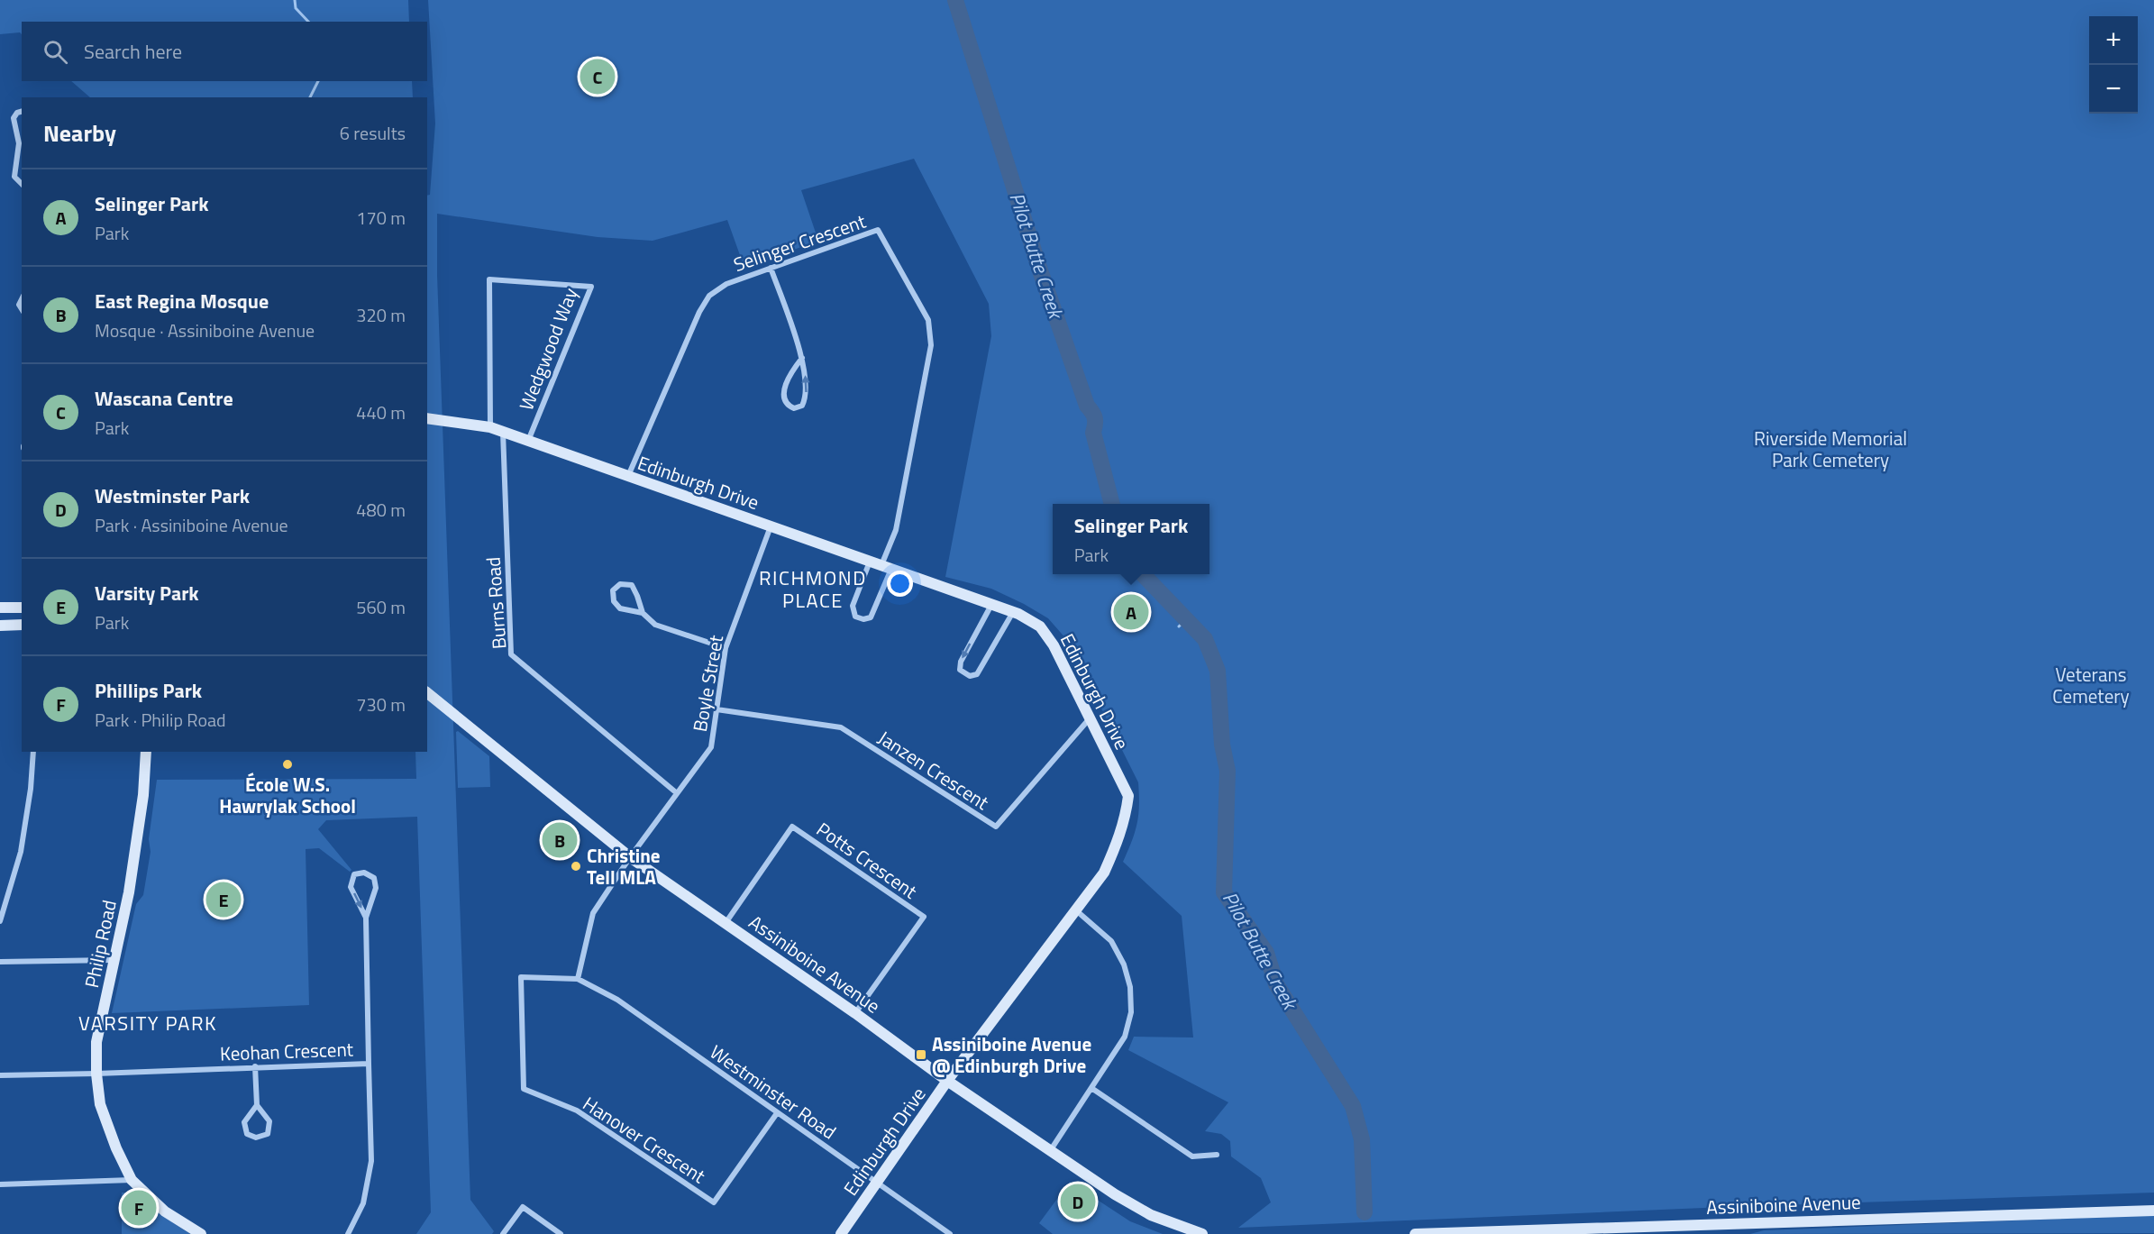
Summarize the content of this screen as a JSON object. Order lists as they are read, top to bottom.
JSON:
{
  "streets": {
    "street": [
      "Selinger Crescent",
      "Wedgwood Way",
      "Edinburgh Drive",
      "Burns Road",
      "Boyle Street",
      "Janzen Crescent",
      "Potts Crescent",
      "Philip Road",
      "Assiniboine Avenue",
      "Keohan Crescent",
      "Westminster Road",
      "Hanover Crescent"
    ]
  },
  "crossings": [
    ["Selinger Crescent", "Edinburgh Drive"],
    ["Wedgwood Way", "Edinburgh Drive"],
    ["Edinburgh Drive", "Burns Road"],
    ["Edinburgh Drive", "Boyle Street"],
    ["Edinburgh Drive", "Janzen Crescent"],
    ["Edinburgh Drive", "Assiniboine Avenue"],
    ["Edinburgh Drive", "Westminster Road"],
    ["Burns Road", "Boyle Street"],
    ["Boyle Street", "Janzen Crescent"],
    ["Boyle Street", "Assiniboine Avenue"],
    ["Boyle Street", "Westminster Road"],
    ["Boyle Street", "Hanover Crescent"],
    ["Potts Crescent", "Assiniboine Avenue"],
    ["Philip Road", "Keohan Crescent"],
    ["Westminster Road", "Hanover Crescent"]
  ],
  "districts": ["RICHMOND PLACE", "VARSITY PARK"],
  "water": ["Pilot Butte Creek"],
  "parks": ["Riverside Memorial Park Cemetery", "Veterans Cemetery"],
  "places": {
    "other": ["École W.S. Hawrylak School", "Christine Tell MLA"],
    "transit": ["Assiniboine Avenue @ Edinburgh Drive"]
  },
  "page": {
    "map_buttons": ["+", "−"],
    "search": "Search here",
    "pins": [
      "C",
      "A",
      "B",
      "E",
      "D",
      "F"
    ],
    "heading": ["Nearby", "6 results"],
    "list": [
      {
        "mark": "A",
        "name": "Selinger Park",
        "note": "Park",
        "value": "170 m"
      },
      {
        "mark": "B",
        "name": "East Regina Mosque",
        "note": "Mosque · Assiniboine Avenue",
        "value": "320 m"
      },
      {
        "mark": "C",
        "name": "Wascana Centre",
        "note": "Park",
        "value": "440 m"
      },
      {
        "mark": "D",
        "name": "Westminster Park",
        "note": "Park · Assiniboine Avenue",
        "value": "480 m"
      },
      {
        "mark": "E",
        "name": "Varsity Park",
        "note": "Park",
        "value": "560 m"
      },
      {
        "mark": "F",
        "name": "Phillips Park",
        "note": "Park · Philip Road",
        "value": "730 m"
      }
    ],
    "popup": ["Selinger Park", "Park"]
  }
}
